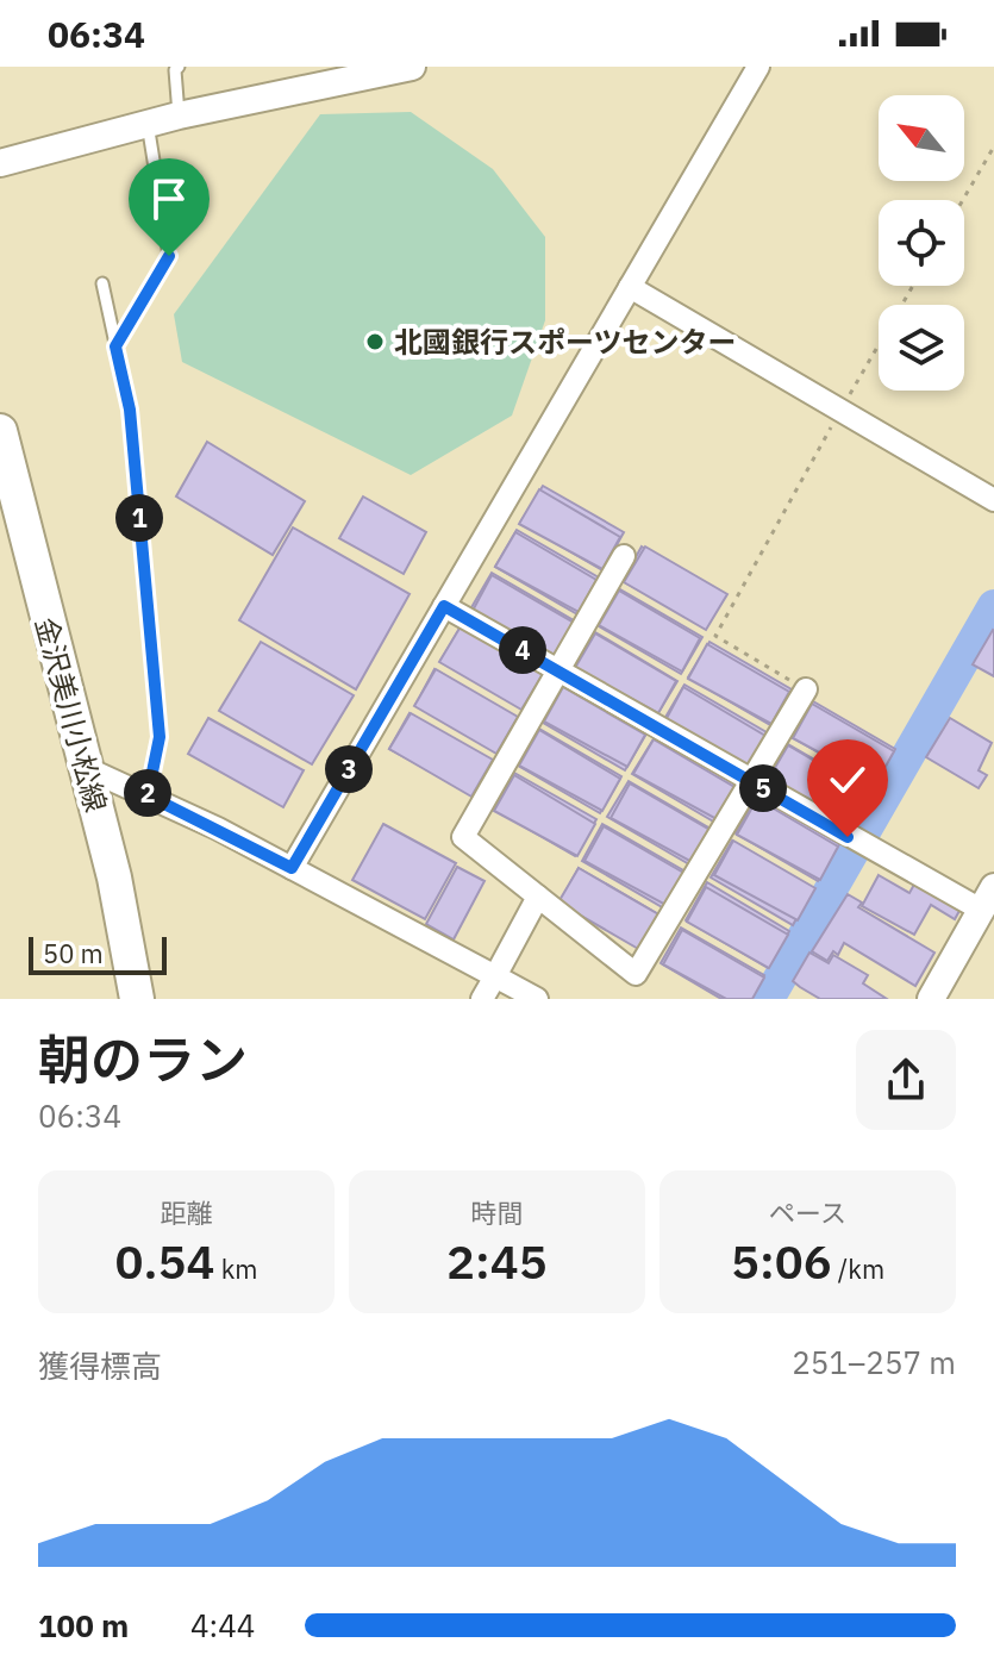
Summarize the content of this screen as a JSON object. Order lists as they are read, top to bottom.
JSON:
{
  "streets": {
    "main road": ["金沢美川小松線"]
  },
  "places": ["北國銀行スポーツセンター"],
  "scale_bar": "50 m",
  "north": "top left",
  "page": {
    "status": "06:34",
    "pins": [
      "1",
      "4",
      "3",
      "5",
      "2"
    ],
    "scale": "50 m",
    "heading": ["朝のラン", "06:34"],
    "stats": [
      ["距離", "0.54 km"],
      ["時間", "2:45"],
      ["ペース", "5:06 /km"]
    ],
    "chart": ["獲得標高", "251–257 m"],
    "list": [
      {
        "name": "100 m",
        "note": "4:44"
      }
    ]
  }
}
